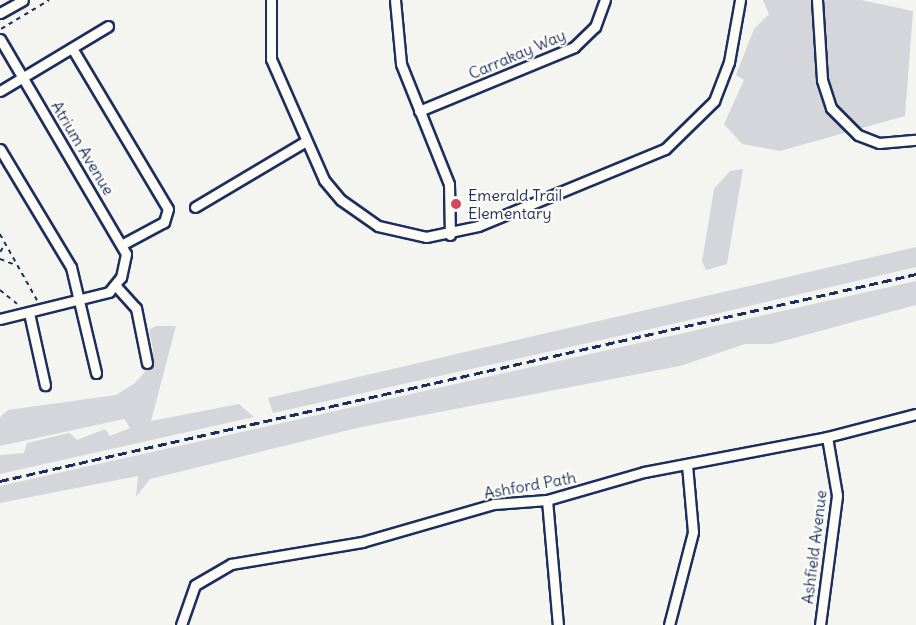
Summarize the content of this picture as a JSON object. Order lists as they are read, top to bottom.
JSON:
{
  "streets": {
    "street": [
      "Carrakay Way",
      "Atrium Avenue",
      "Ashford Path",
      "Ashfield Avenue"
    ]
  },
  "crossings": [
    ["Ashford Path", "Ashfield Avenue"]
  ],
  "places": ["Emerald Trail Elementary"]
}
